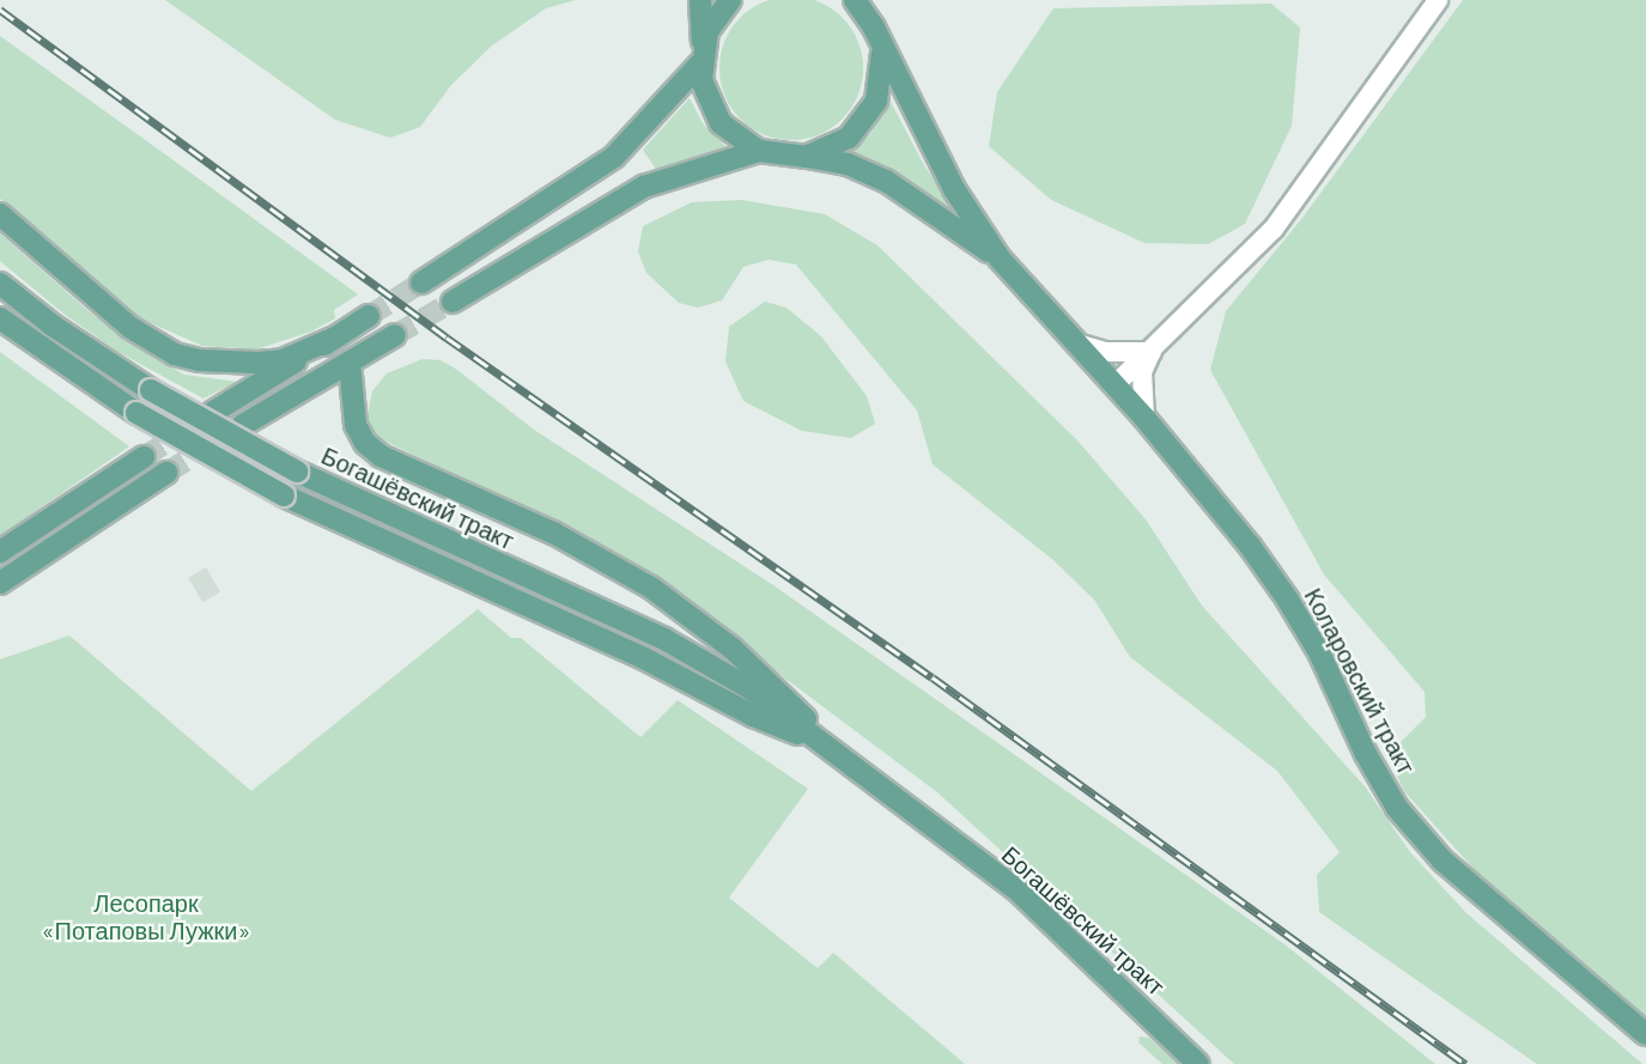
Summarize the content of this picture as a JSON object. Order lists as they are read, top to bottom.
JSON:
{
  "streets": {
    "main road": ["Богашёвский тракт", "Коларовский тракт"]
  },
  "parks": ["Лесопарк «Потаповы Лужки»"]
}
